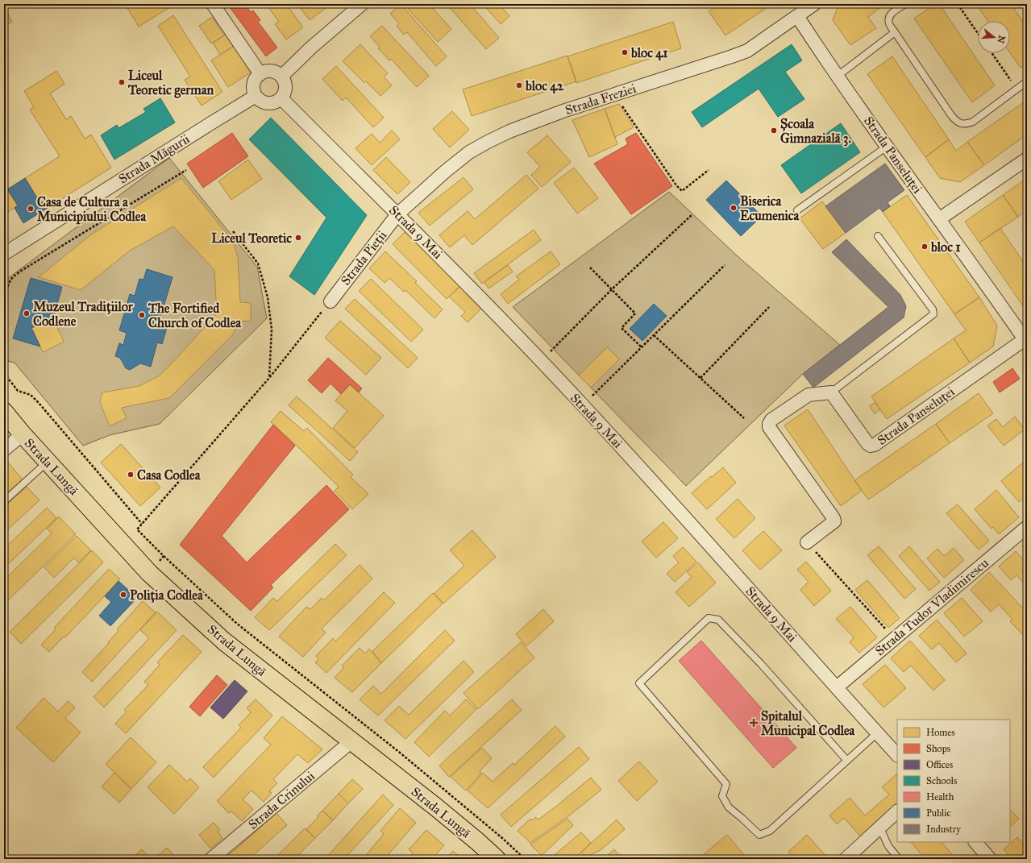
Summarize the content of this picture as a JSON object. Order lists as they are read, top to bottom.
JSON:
{
  "streets": {
    "highway": ["Strada Lungă"],
    "street": [
      "Strada Freziei",
      "Strada Panseluței",
      "Strada Măgurii",
      "Strada 9 Mai",
      "Strada Pieții",
      "Strada Tudor Vladimirescu",
      "Strada Crinului"
    ]
  },
  "crossings": [
    ["Strada Freziei", "Strada Panseluței"],
    ["Strada Freziei", "Strada 9 Mai"],
    ["Strada Freziei", "Strada Pieții"],
    ["Strada Măgurii", "Strada 9 Mai"],
    ["Strada 9 Mai", "Strada Pieții"],
    ["Strada 9 Mai", "Strada Tudor Vladimirescu"],
    ["Strada Lungă", "Strada Crinului"]
  ],
  "places": {
    "other": [
      "bloc 41",
      "Liceul Teoretic german",
      "bloc 42",
      "Școala Gimnazială 3.",
      "Biserica Ecumenica",
      "Casa de Cultura a Municipiului Codlea",
      "Liceul Teoretic",
      "bloc 1",
      "Muzeul Tradițiilor Codlene",
      "The Fortified Church of Codlea",
      "Casa Codlea",
      "Poliția Codlea"
    ],
    "health": ["Spitalul Municipal Codlea"]
  },
  "legend": [
    "Homes",
    "Shops",
    "Offices",
    "Schools",
    "Health",
    "Public",
    "Industry"
  ],
  "north": "right"
}
